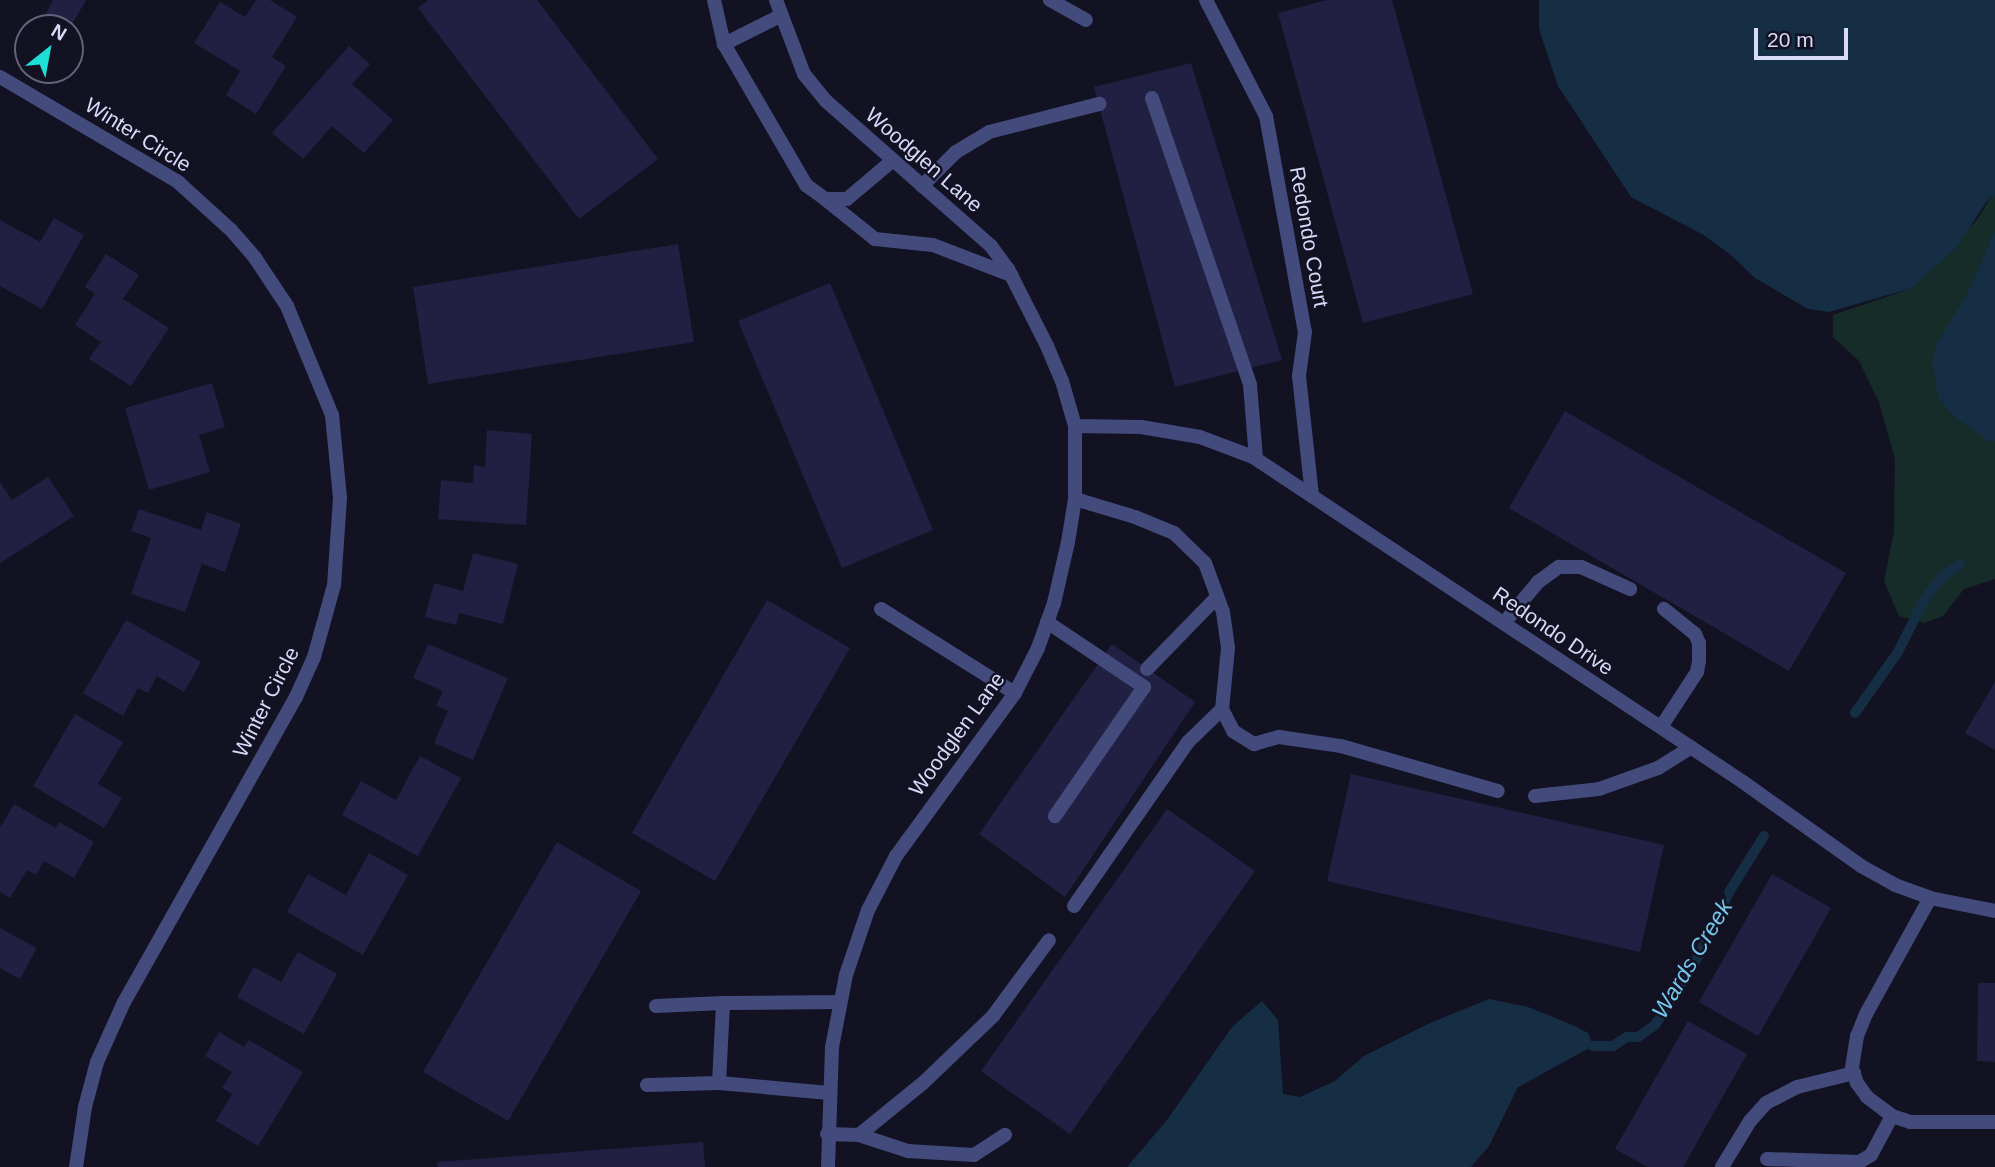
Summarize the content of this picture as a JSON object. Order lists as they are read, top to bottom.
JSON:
{
  "streets": {
    "street": [
      "Winter Circle",
      "Woodglen Lane",
      "Redondo Court",
      "Redondo Drive"
    ]
  },
  "crossings": [
    ["Woodglen Lane", "Redondo Drive"],
    ["Redondo Court", "Redondo Drive"]
  ],
  "water": ["Wards Creek"],
  "scale_bar": "20 m",
  "north": "top right"
}
